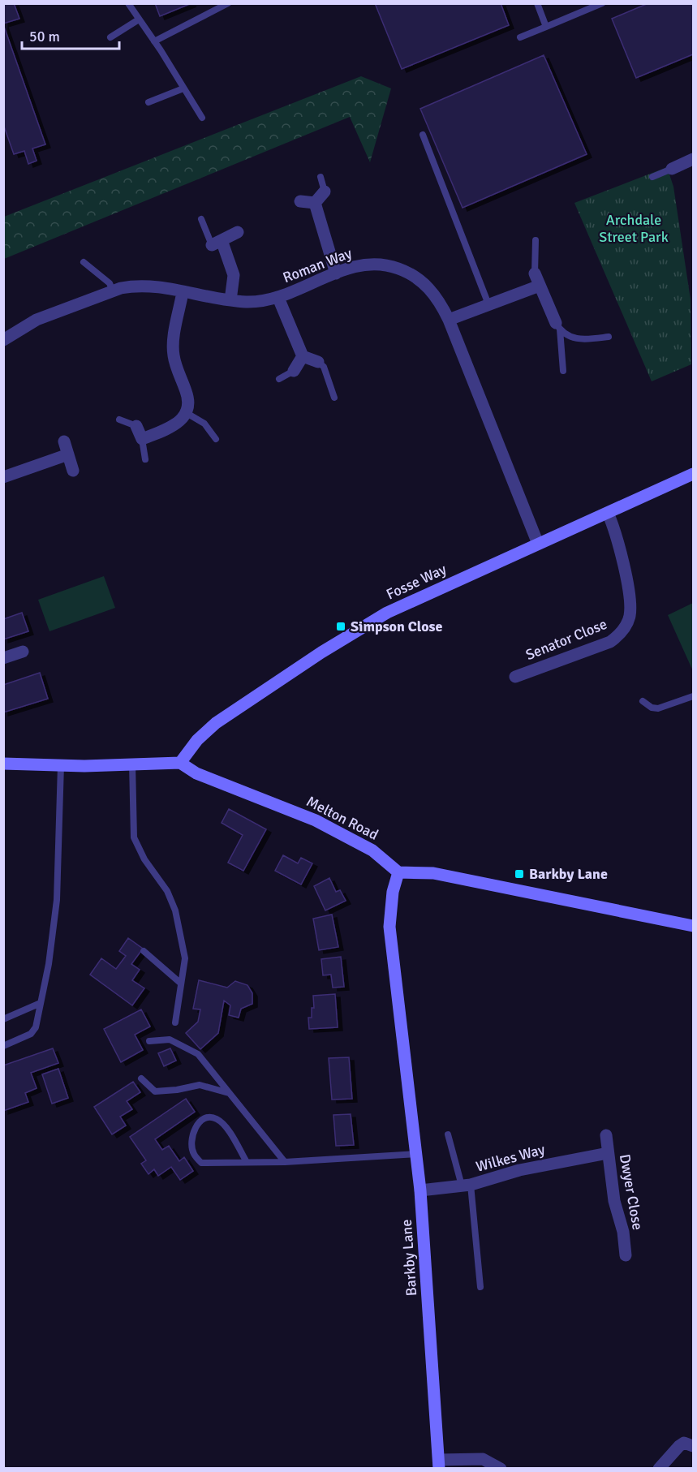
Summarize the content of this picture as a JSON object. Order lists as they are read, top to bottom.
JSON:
{
  "streets": {
    "street": [
      "Roman Way",
      "Fosse Way",
      "Senator Close",
      "Melton Road",
      "Wilkes Way",
      "Dwyer Close",
      "Barkby Lane"
    ]
  },
  "crossings": [
    ["Roman Way", "Fosse Way"],
    ["Fosse Way", "Senator Close"],
    ["Fosse Way", "Melton Road"],
    ["Melton Road", "Barkby Lane"],
    ["Wilkes Way", "Dwyer Close"],
    ["Wilkes Way", "Barkby Lane"]
  ],
  "parks": ["Archdale Street Park"],
  "places": {
    "transit": ["Simpson Close", "Barkby Lane"]
  },
  "scale_bar": "50 m"
}
